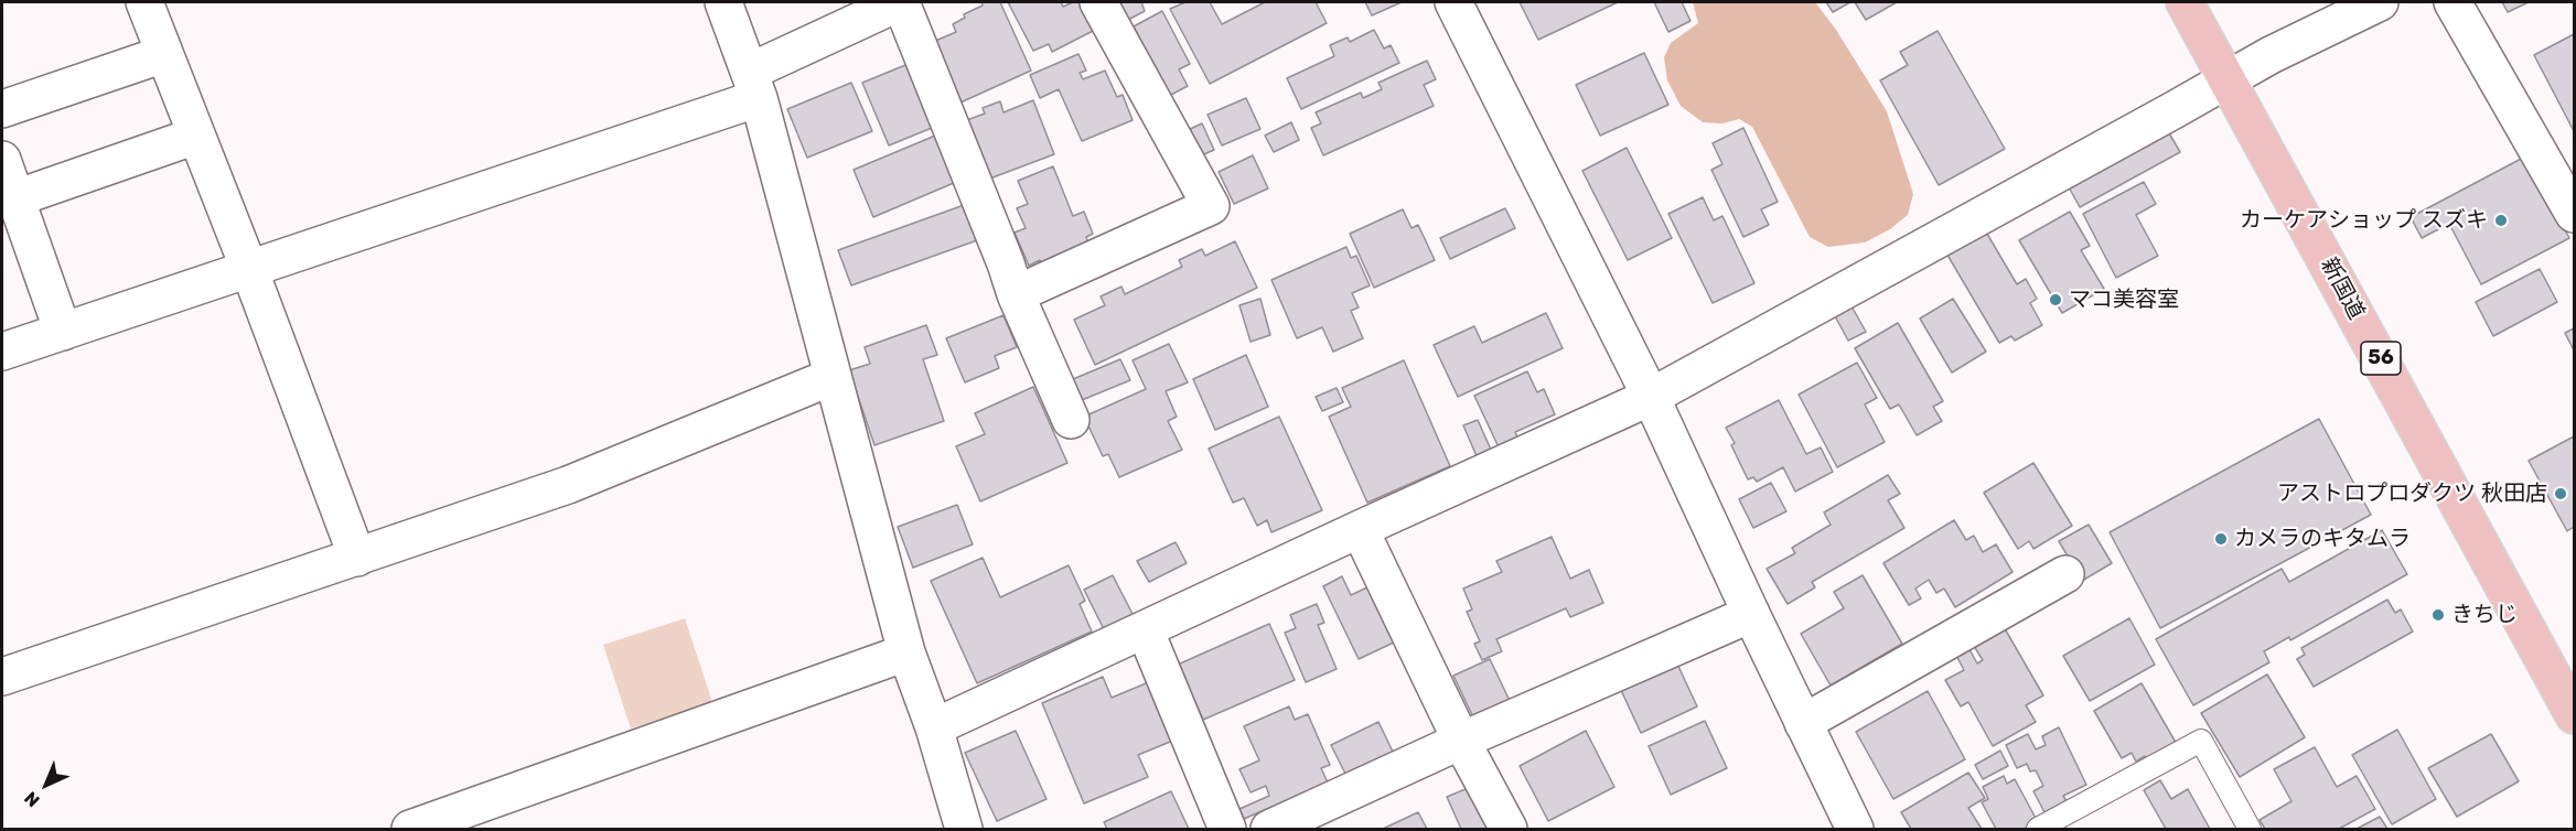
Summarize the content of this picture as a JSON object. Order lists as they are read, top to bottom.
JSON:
{
  "streets": {
    "main road": ["新国道", "56"]
  },
  "places": [
    "カーケアショップ スズキ",
    "マコ美容室",
    "アストロプロダクツ 秋田店",
    "カメラのキタムラ",
    "きちじ"
  ],
  "north": "bottom left"
}
